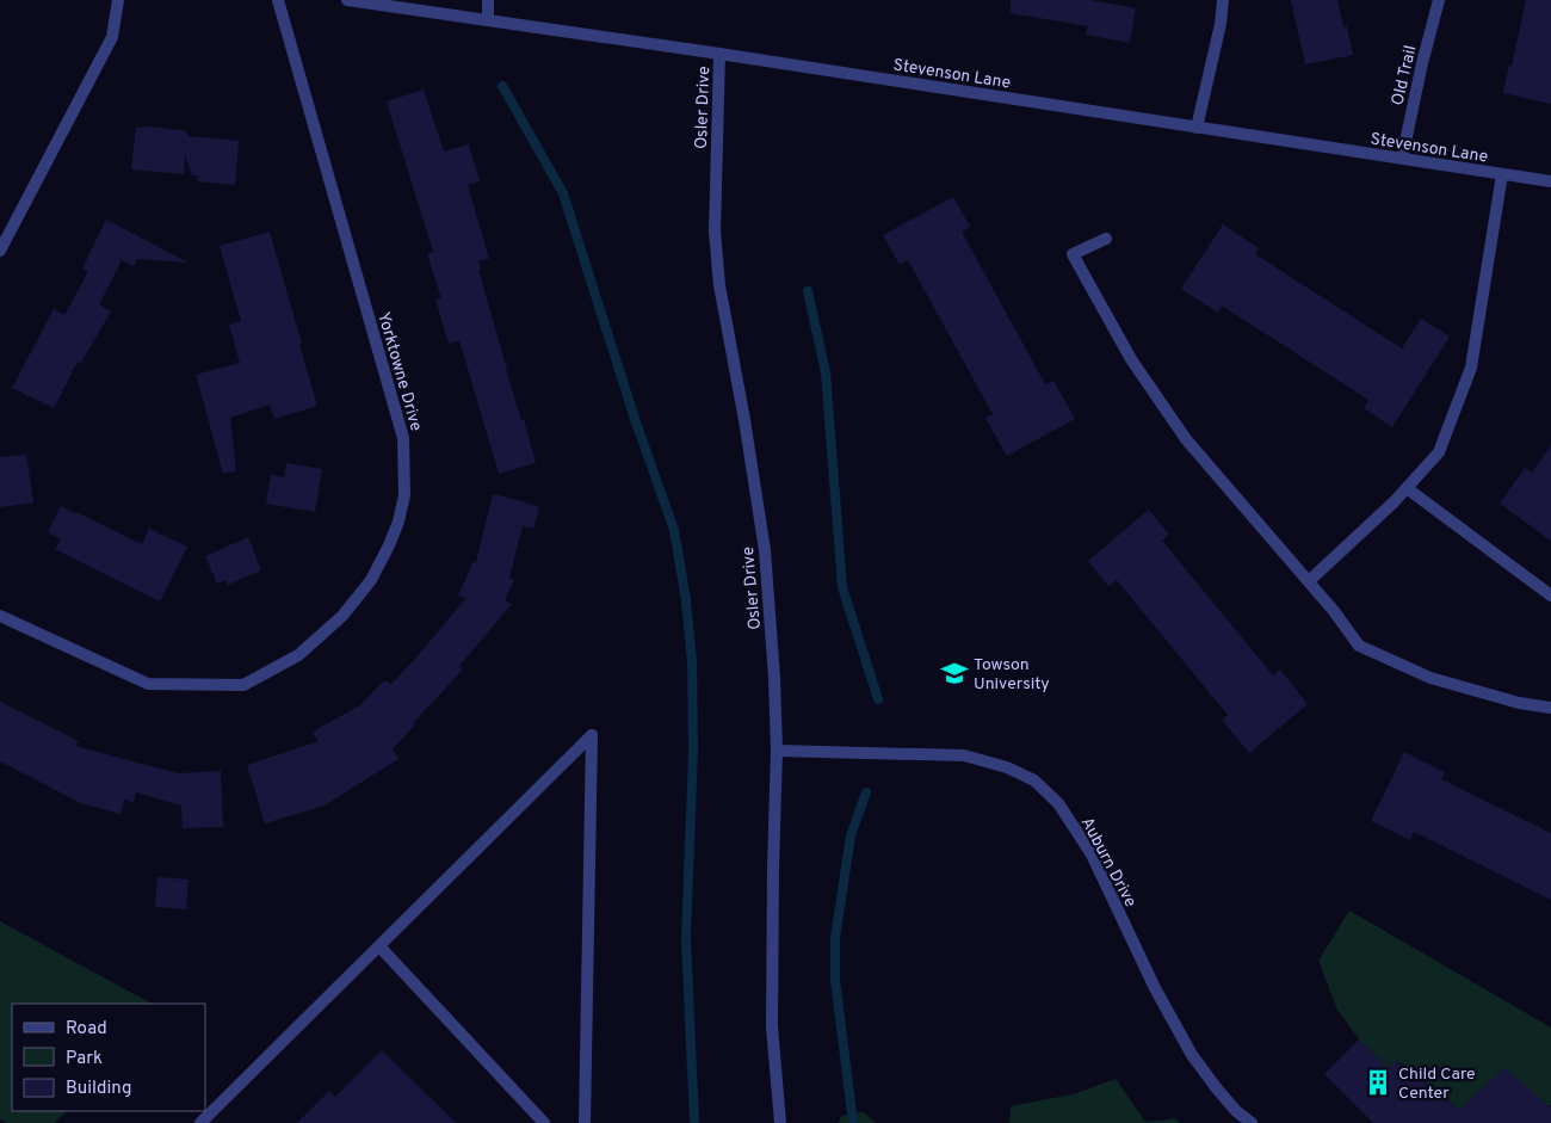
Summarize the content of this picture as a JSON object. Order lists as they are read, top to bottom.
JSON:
{
  "streets": {
    "street": [
      "Stevenson Lane",
      "Old Trail",
      "Osler Drive",
      "Yorktowne Drive",
      "Auburn Drive"
    ]
  },
  "crossings": [
    ["Stevenson Lane", "Old Trail"],
    ["Stevenson Lane", "Osler Drive"],
    ["Osler Drive", "Auburn Drive"]
  ],
  "places": {
    "school or university": ["Towson University"],
    "building": ["Child Care Center"]
  },
  "legend": ["Road", "Park", "Building"]
}
